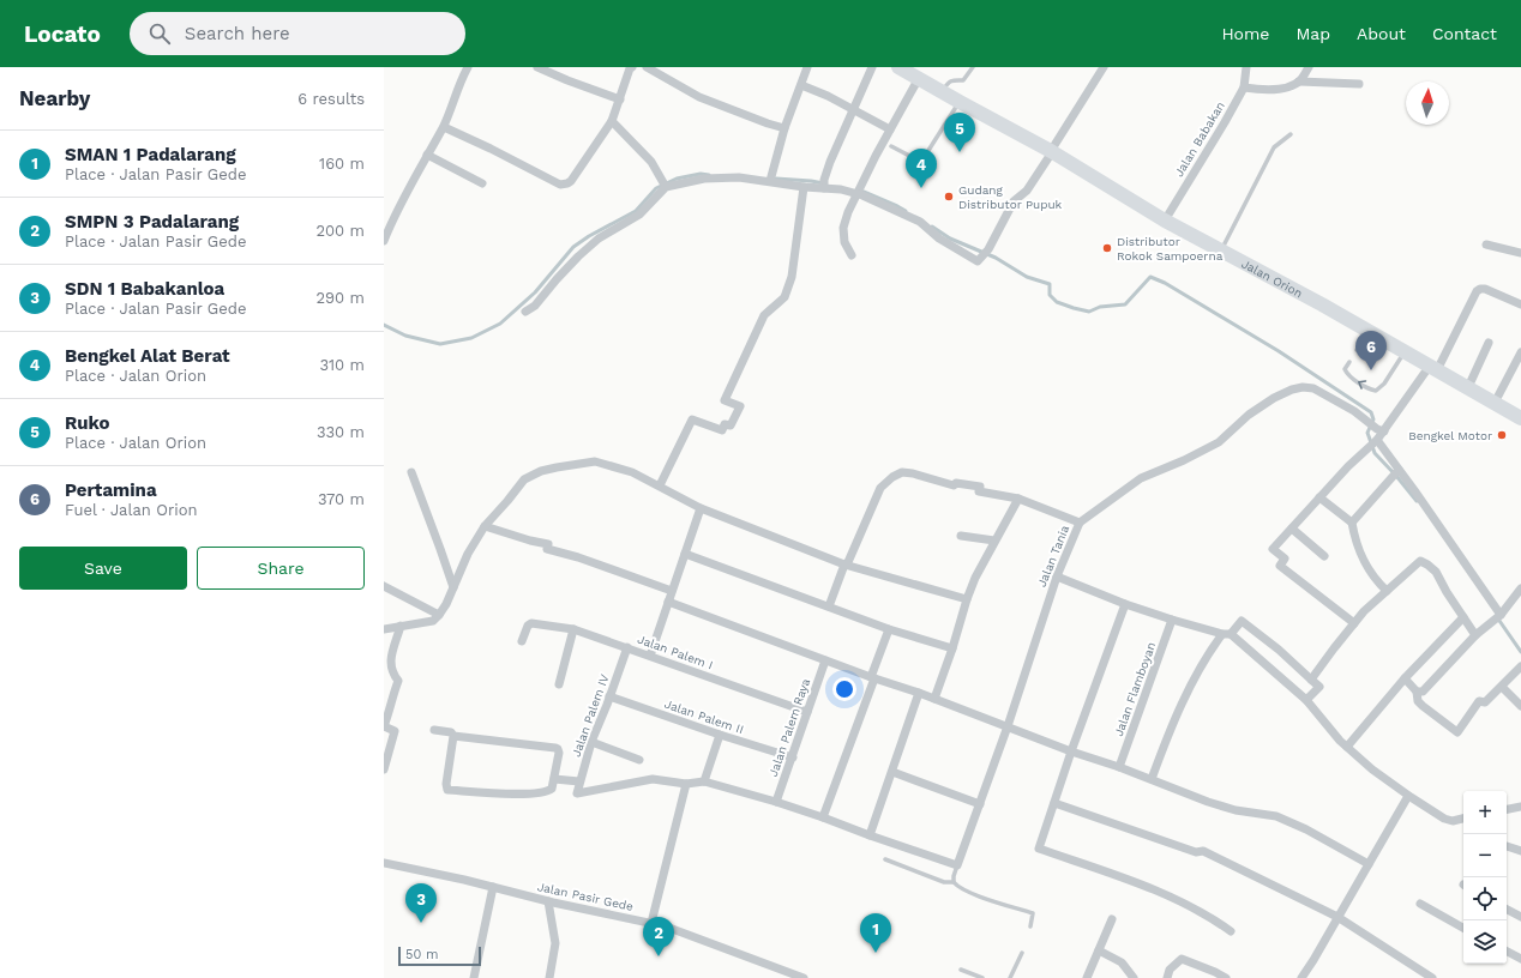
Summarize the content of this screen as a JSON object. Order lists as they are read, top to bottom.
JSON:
{
  "streets": {
    "highway": ["Jalan Orion"],
    "street": [
      "Jalan Babakan",
      "Jalan Tania",
      "Jalan Palem I",
      "Jalan Flamboyan",
      "Jalan Palem IV",
      "Jalan Palem II",
      "Jalan Palem Raya",
      "Jalan Pasir Gede"
    ]
  },
  "crossings": [
    ["Jalan Babakan", "Jalan Orion"],
    ["Jalan Palem I", "Jalan Palem IV"],
    ["Jalan Palem I", "Jalan Palem Raya"],
    ["Jalan Palem IV", "Jalan Palem II"],
    ["Jalan Palem II", "Jalan Palem Raya"]
  ],
  "places": ["Gudang Distributor Pupuk", "Distributor Rokok Sampoerna", "Bengkel Motor"],
  "scale_bar": "50 m",
  "north": "top",
  "page": {
    "header": "Locato",
    "search": "Search here",
    "nav": [
      "Home",
      "Map",
      "About",
      "Contact"
    ],
    "heading": ["Nearby", "6 results"],
    "pins": [
      "5",
      "4",
      "6",
      "3",
      "1",
      "2"
    ],
    "list": [
      {
        "mark": "1",
        "name": "SMAN 1 Padalarang",
        "note": "Place · Jalan Pasir Gede",
        "value": "160 m"
      },
      {
        "mark": "2",
        "name": "SMPN 3 Padalarang",
        "note": "Place · Jalan Pasir Gede",
        "value": "200 m"
      },
      {
        "mark": "3",
        "name": "SDN 1 Babakanloa",
        "note": "Place · Jalan Pasir Gede",
        "value": "290 m"
      },
      {
        "mark": "4",
        "name": "Bengkel Alat Berat",
        "note": "Place · Jalan Orion",
        "value": "310 m"
      },
      {
        "mark": "5",
        "name": "Ruko",
        "note": "Place · Jalan Orion",
        "value": "330 m"
      },
      {
        "mark": "6",
        "name": "Pertamina",
        "note": "Fuel · Jalan Orion",
        "value": "370 m"
      }
    ],
    "buttons": ["Save", "Share"],
    "map_buttons": ["+", "−"],
    "scale": "50 m"
  }
}
